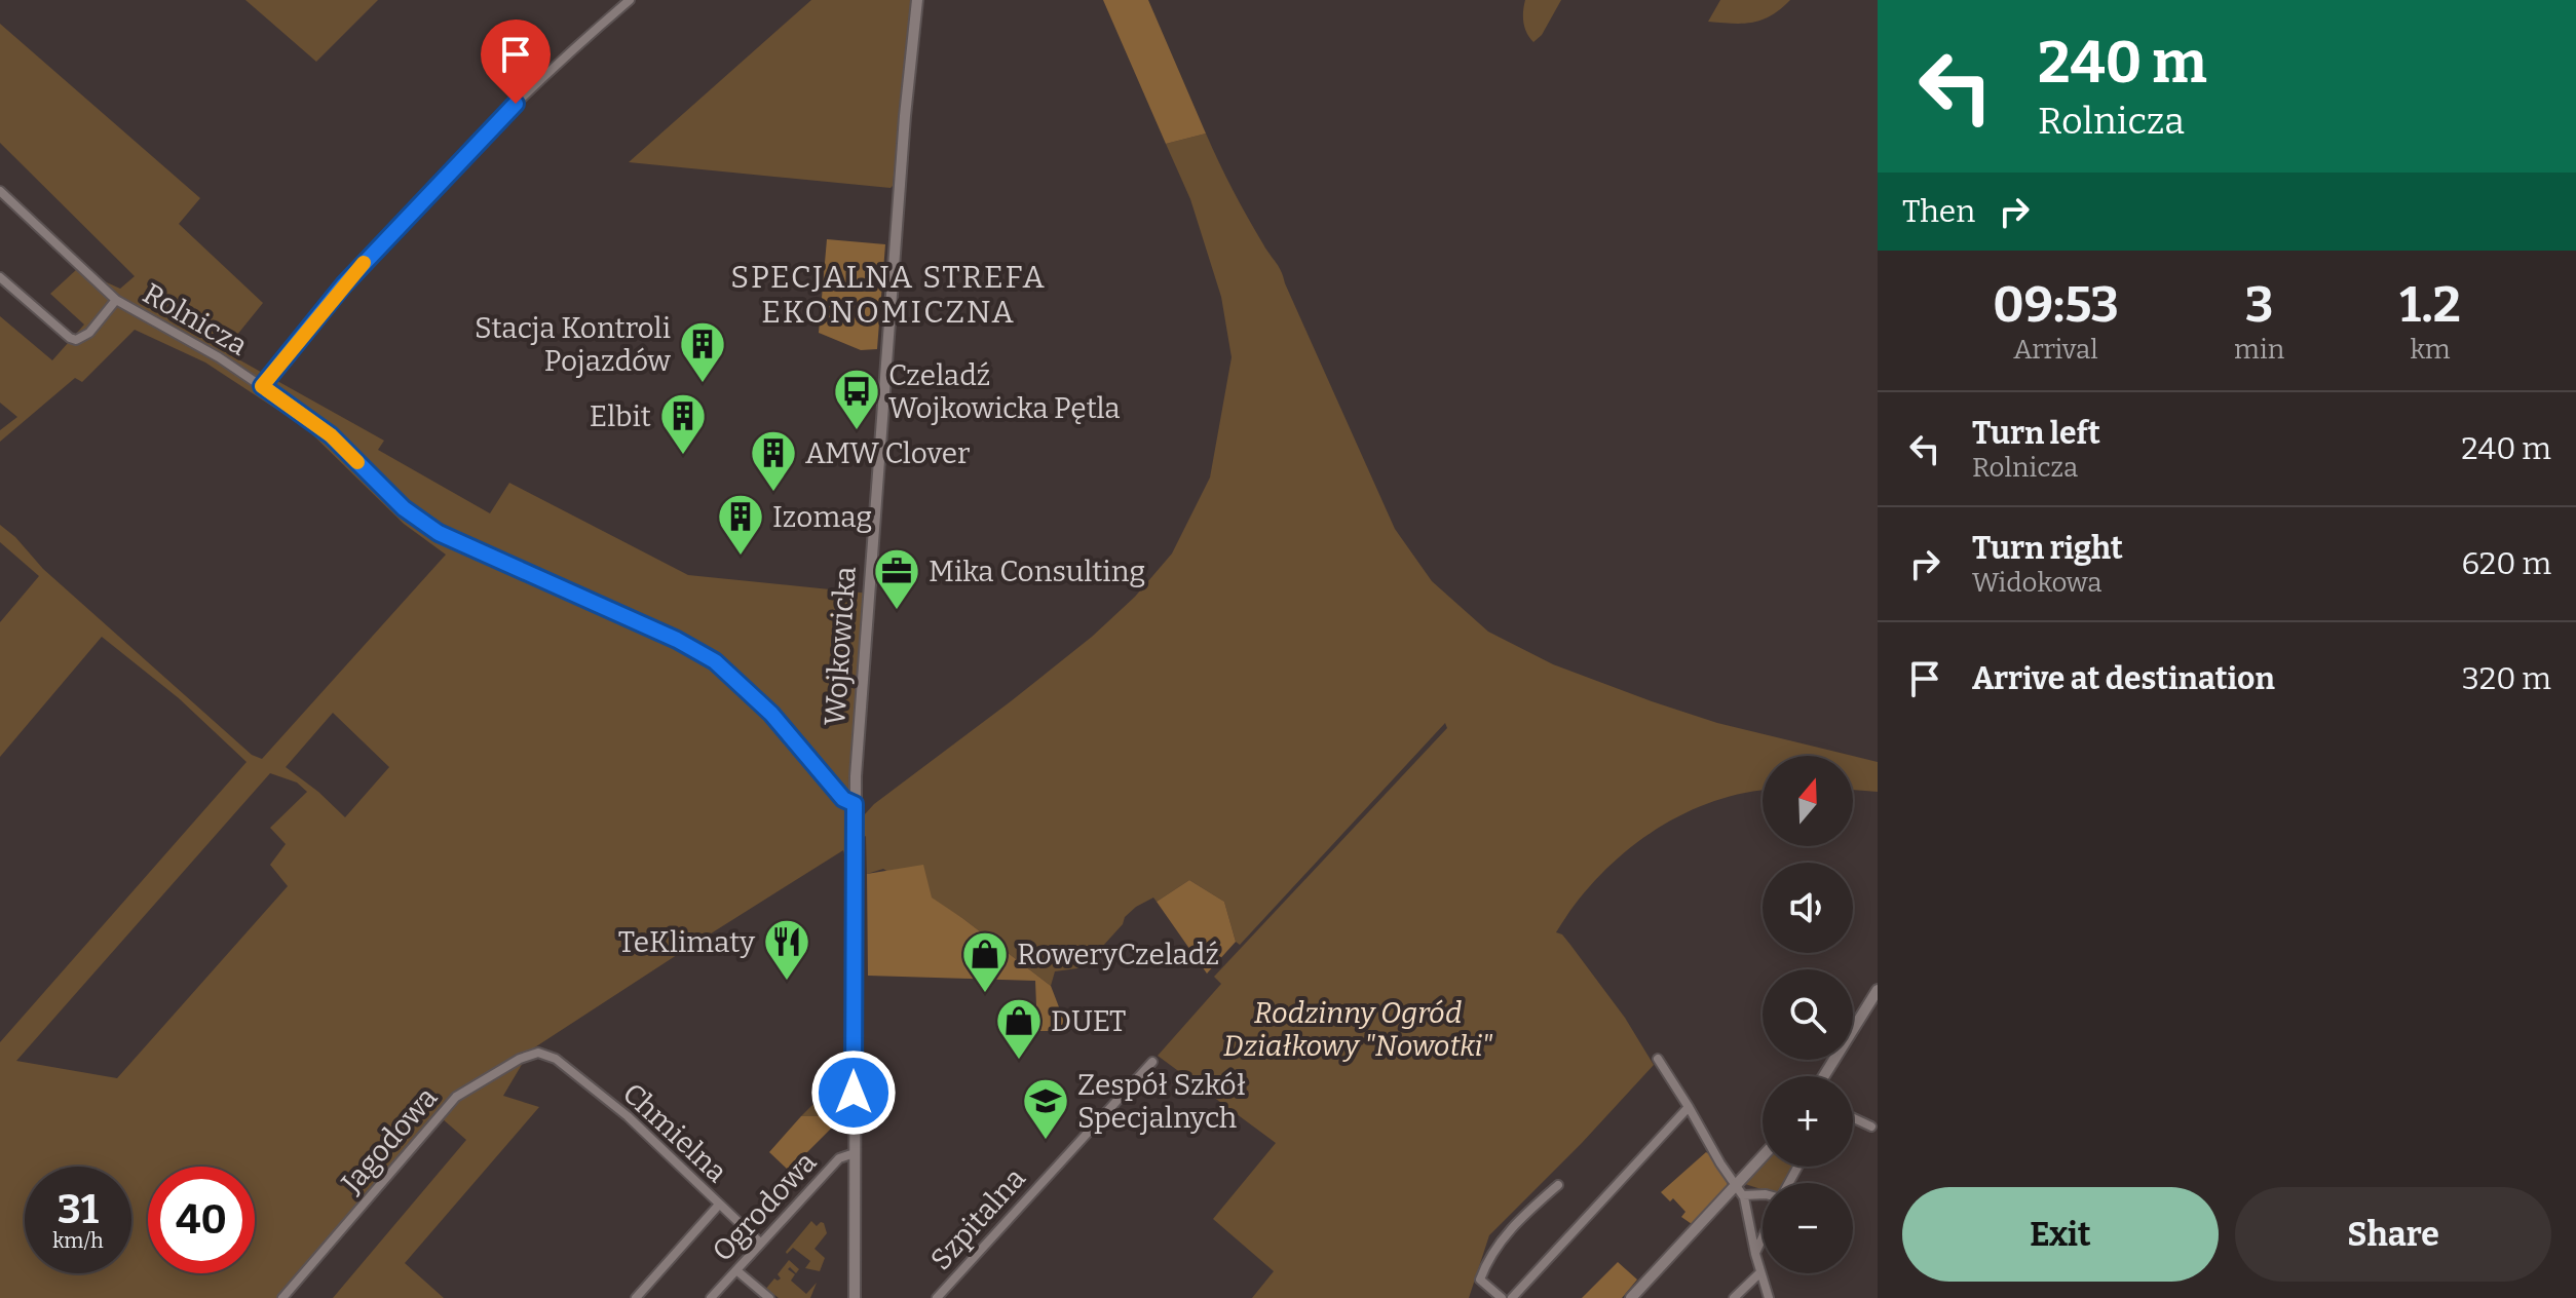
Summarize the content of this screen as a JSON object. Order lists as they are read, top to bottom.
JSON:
{
  "streets": {
    "street": [
      "Rolnicza",
      "Wojkowicka",
      "Chmielna",
      "Jagodowa",
      "Ogrodowa",
      "Szpitalna"
    ]
  },
  "crossings": [
    ["Rolnicza", "Wojkowicka"],
    ["Wojkowicka", "Ogrodowa"],
    ["Chmielna", "Jagodowa"],
    ["Chmielna", "Ogrodowa"]
  ],
  "districts": ["SPECJALNA STREFA EKONOMICZNA"],
  "parks": ["Rodzinny Ogród Działkowy \"Nowotki\""],
  "places": {
    "building": [
      "Stacja Kontroli Pojazdów",
      "Elbit",
      "AMW Clover",
      "Izomag"
    ],
    "bus stop": ["Czeladź Wojkowicka Pętla"],
    "office": ["Mika Consulting"],
    "restaurant": ["TeKlimaty"],
    "shop": ["RoweryCzeladź", "DUET"],
    "school or university": ["Zespół Szkół Specjalnych"]
  },
  "north": "top",
  "page": {
    "turn": ["240 m", "Rolnicza"],
    "then": "Then",
    "eta": [
      "09:53",
      "Arrival",
      "3",
      "min",
      "1.2",
      "km"
    ],
    "list": [
      {
        "name": "Turn left",
        "note": "Rolnicza",
        "value": "240 m"
      },
      {
        "name": "Turn right",
        "note": "Widokowa",
        "value": "620 m"
      },
      {
        "name": "Arrive at destination",
        "value": "320 m"
      }
    ],
    "map_buttons": ["+", "−"],
    "speed": "31 km/h",
    "limit": "40",
    "buttons": ["Exit", "Share"]
  }
}
